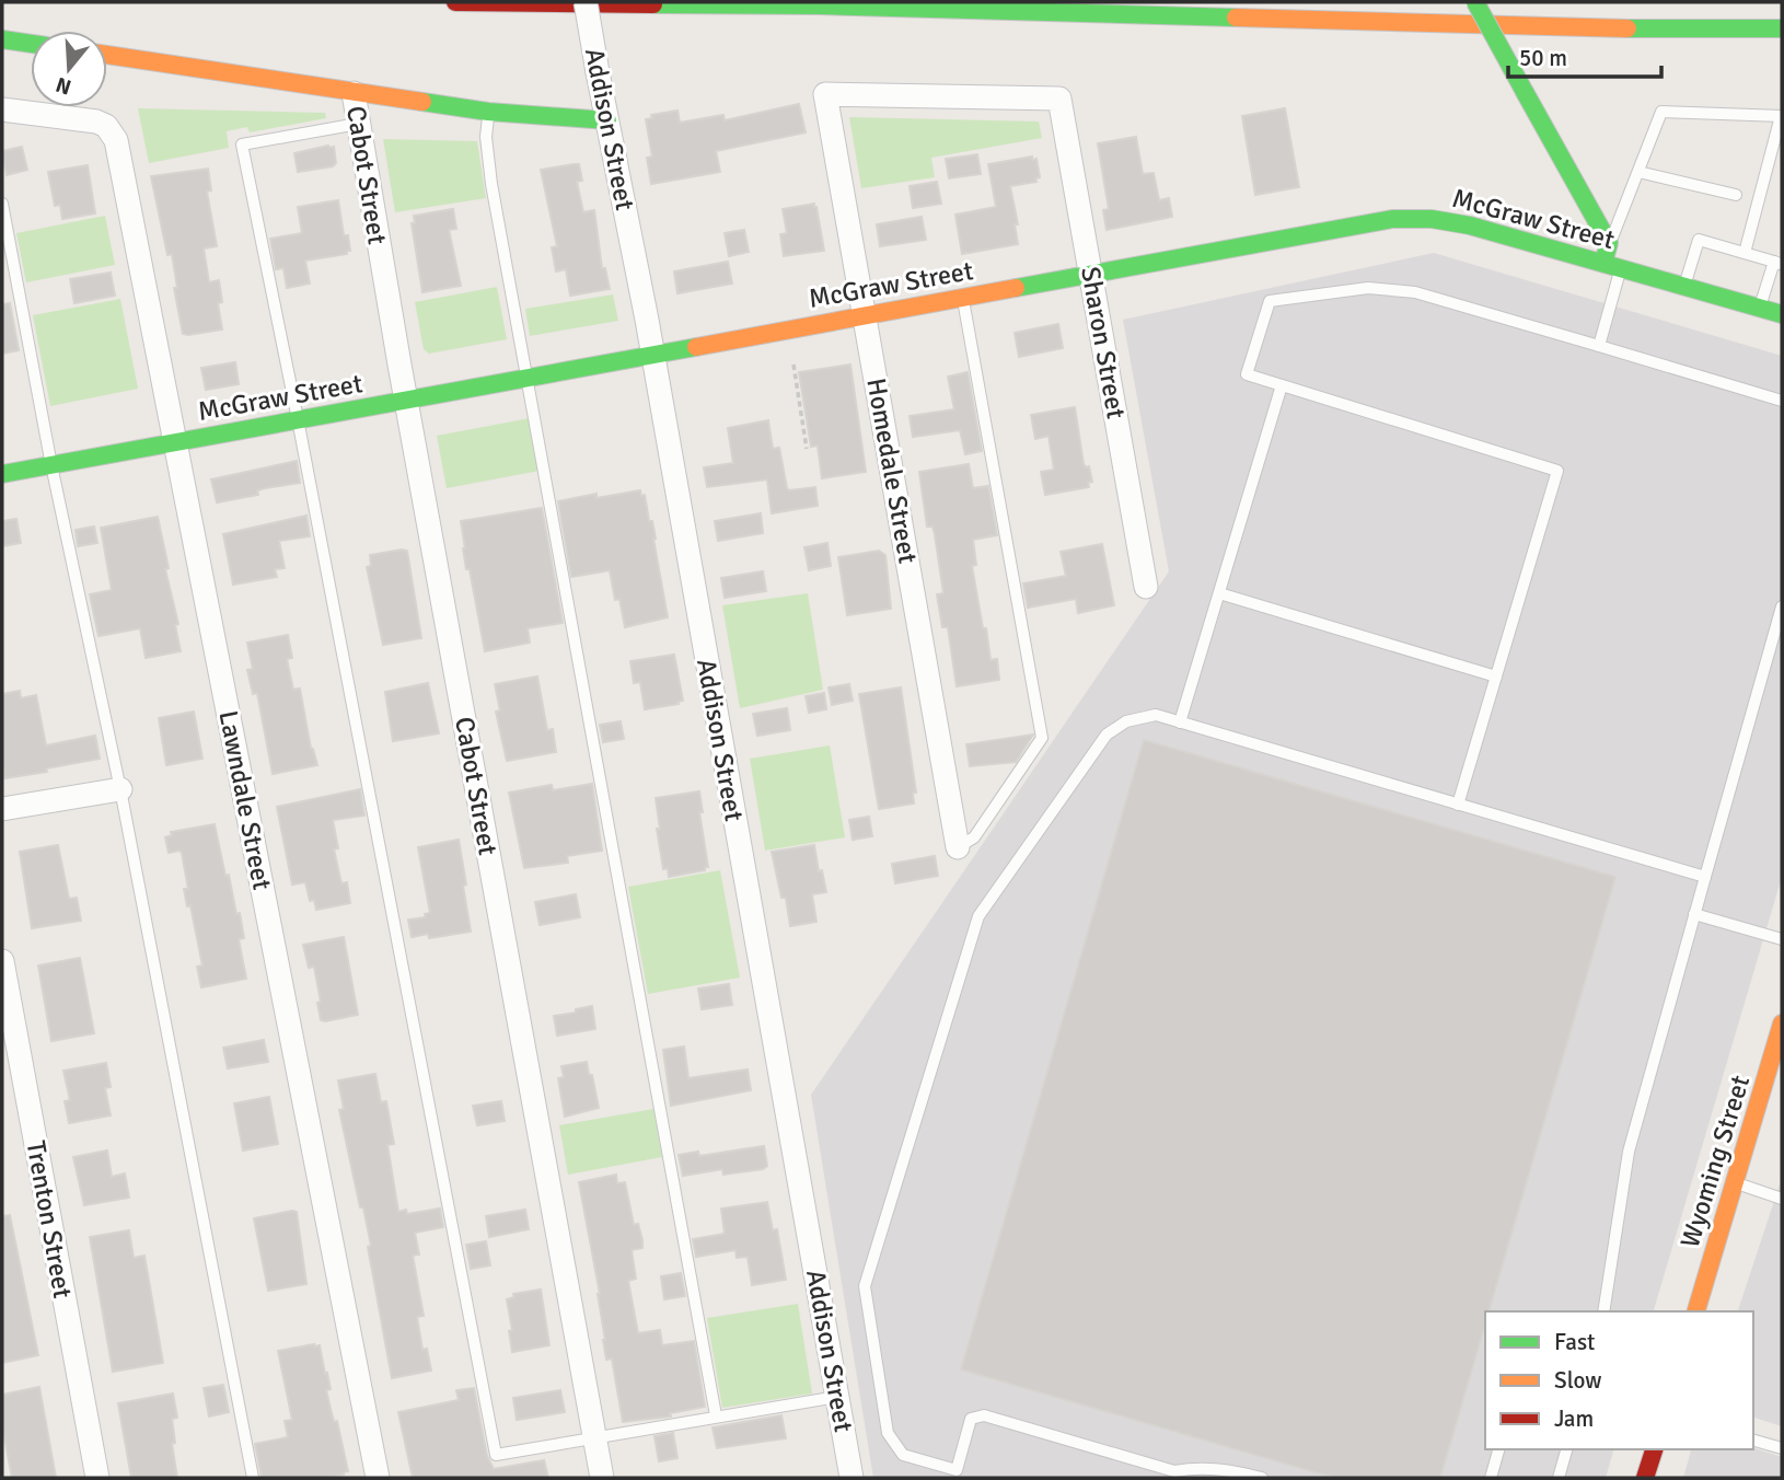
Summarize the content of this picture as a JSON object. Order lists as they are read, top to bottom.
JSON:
{
  "streets": {
    "main road": ["McGraw Street", "Wyoming Street"],
    "street": [
      "Addison Street",
      "Cabot Street",
      "Sharon Street",
      "Homedale Street",
      "Lawndale Street",
      "Trenton Street"
    ]
  },
  "crossings": [
    ["Addison Street", "McGraw Street"],
    ["Cabot Street", "McGraw Street"],
    ["McGraw Street", "Sharon Street"],
    ["McGraw Street", "Homedale Street"],
    ["McGraw Street", "Lawndale Street"],
    ["Sharon Street", "Homedale Street"]
  ],
  "legend": ["Fast", "Slow", "Jam"],
  "scale_bar": "50 m",
  "north": "bottom"
}
